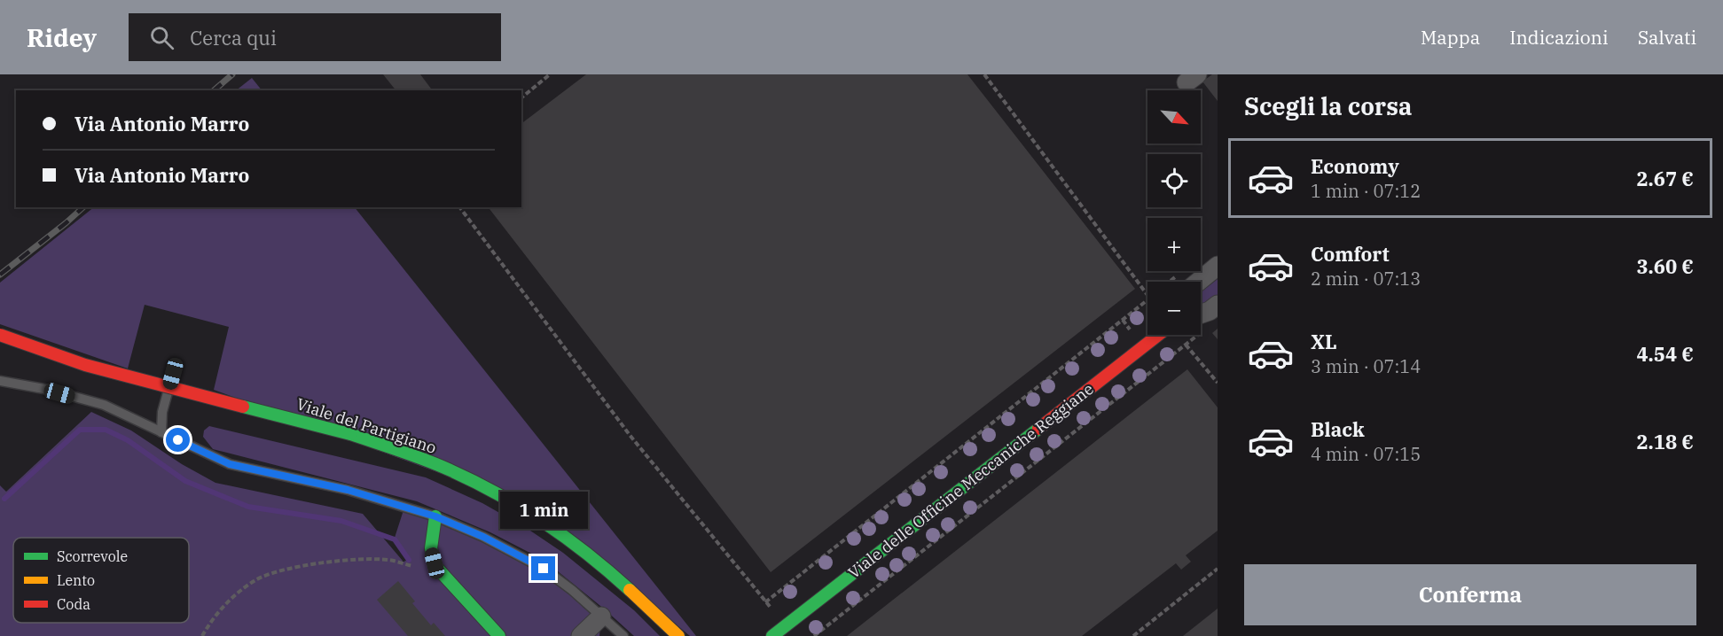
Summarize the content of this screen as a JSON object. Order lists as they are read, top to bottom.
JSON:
{
  "streets": {
    "main road": ["Viale del Partigiano", "Viale delle Officine Meccaniche Reggiane"]
  },
  "legend": ["Scorrevole", "Lento", "Coda"],
  "north": "bottom right",
  "page": {
    "header": "Ridey",
    "search": "Cerca qui",
    "nav": ["Mappa", "Indicazioni", "Salvati"],
    "heading": "Scegli la corsa",
    "map_buttons": ["+", "−"],
    "banner": ["Via Antonio Marro", "Via Antonio Marro"],
    "list": [
      {
        "name": "Economy",
        "note": "1 min · 07:12",
        "value": "2.67 €"
      },
      {
        "name": "Comfort",
        "note": "2 min · 07:13",
        "value": "3.60 €"
      },
      {
        "name": "XL",
        "note": "3 min · 07:14",
        "value": "4.54 €"
      },
      {
        "name": "Black",
        "note": "4 min · 07:15",
        "value": "2.18 €"
      }
    ],
    "bubble": "1 min",
    "buttons": "Conferma"
  }
}
